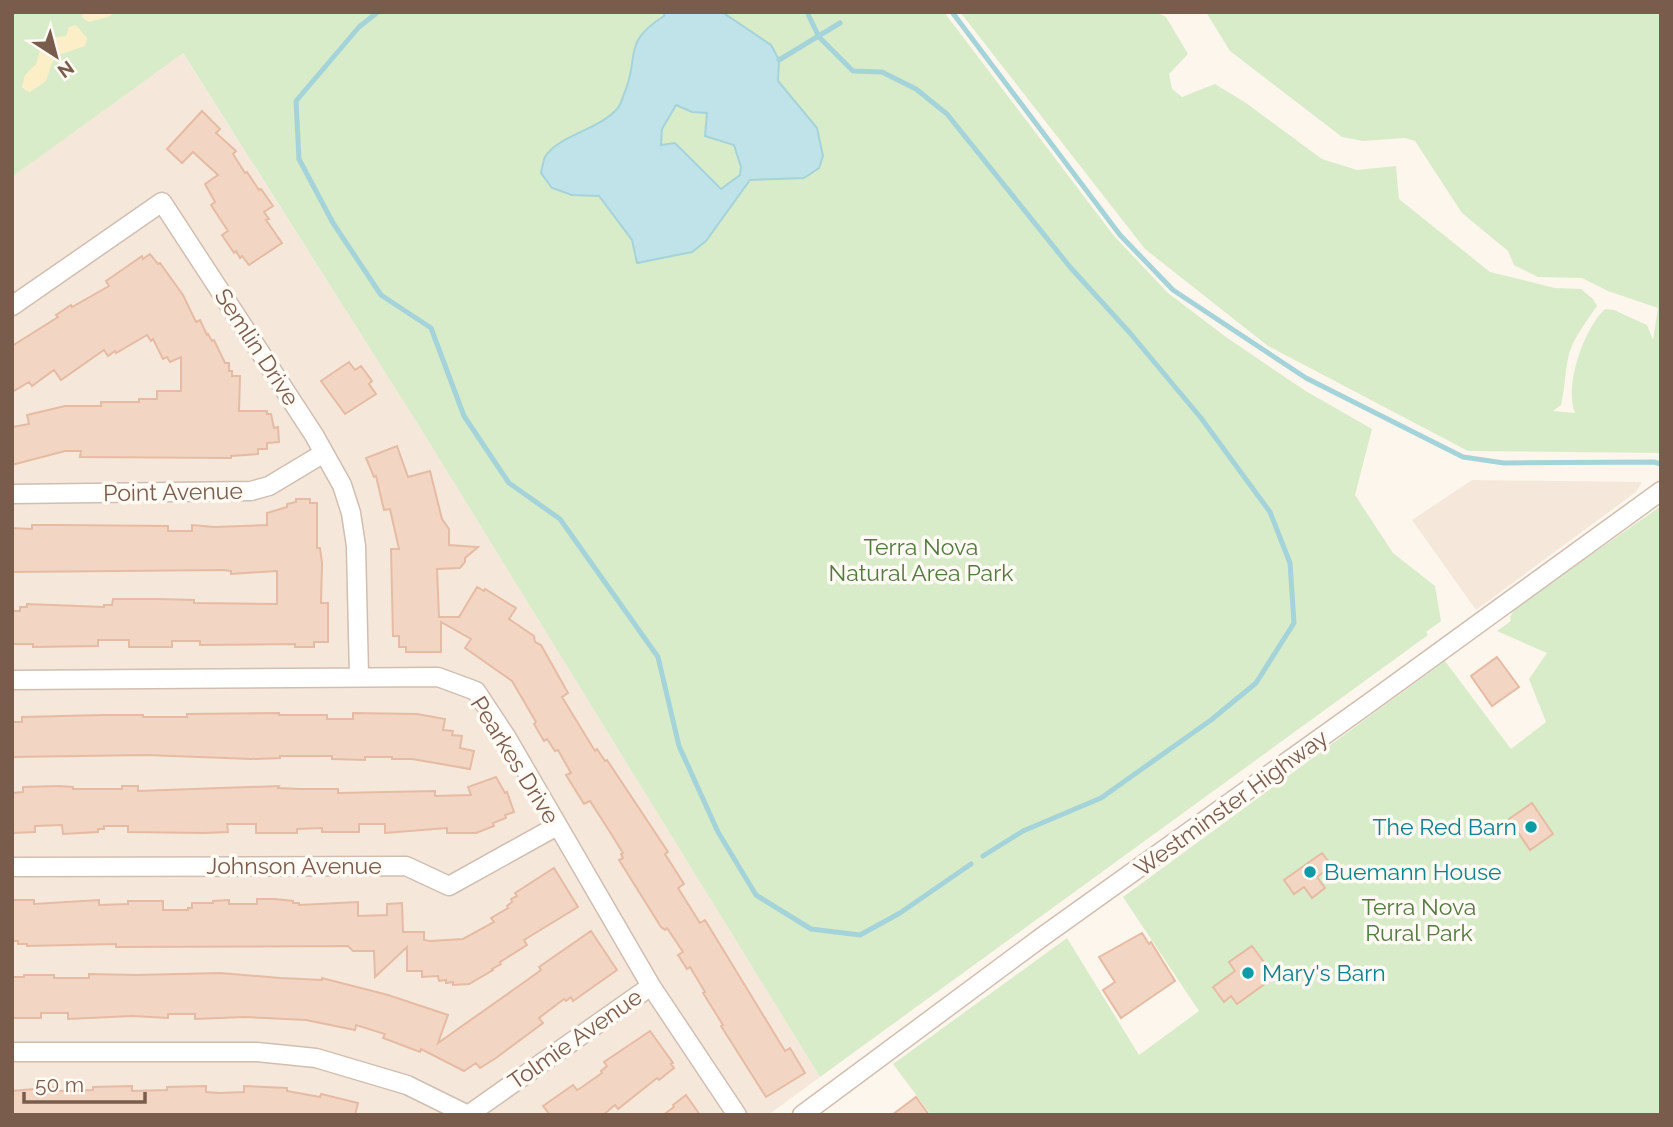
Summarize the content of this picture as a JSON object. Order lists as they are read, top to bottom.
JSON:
{
  "streets": {
    "street": [
      "Semlin Drive",
      "Point Avenue",
      "Pearkes Drive",
      "Westminster Highway",
      "Johnson Avenue",
      "Tolmie Avenue"
    ]
  },
  "crossings": [
    ["Semlin Drive", "Point Avenue"],
    ["Semlin Drive", "Pearkes Drive"],
    ["Pearkes Drive", "Johnson Avenue"],
    ["Pearkes Drive", "Tolmie Avenue"]
  ],
  "parks": ["Terra Nova Natural Area Park", "Terra Nova Rural Park"],
  "places": ["The Red Barn", "Buemann House", "Mary's Barn"],
  "scale_bar": "50 m",
  "north": "bottom right"
}
